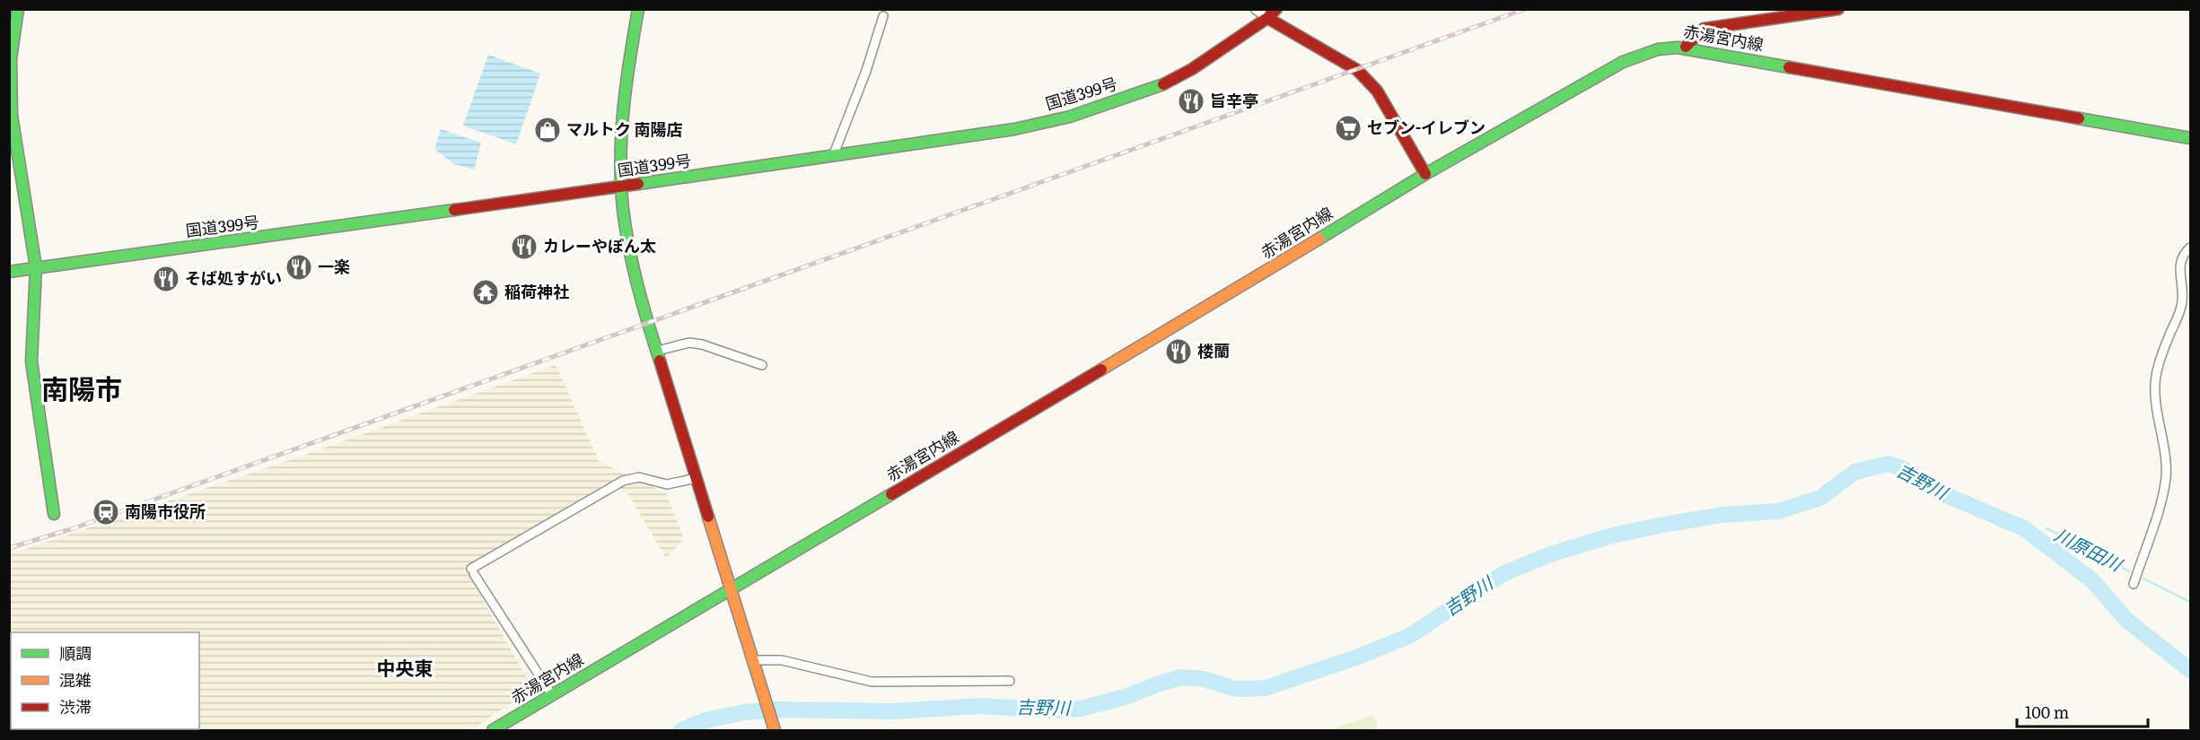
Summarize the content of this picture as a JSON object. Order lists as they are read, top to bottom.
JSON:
{
  "streets": {
    "main road": ["赤湯宮内線", "国道399号"]
  },
  "districts": ["南陽市", "中央東"],
  "water": ["吉野川", "川原田川"],
  "places": {
    "restaurant": [
      "旨辛亭",
      "カレーやぽん太",
      "一楽",
      "そば処すがい",
      "楼蘭"
    ],
    "supermarket": ["セブン-イレブン"],
    "shop": ["マルトク 南陽店"],
    "temple": ["稲荷神社"],
    "station": ["南陽市役所"]
  },
  "legend": ["順調", "混雑", "渋滞"],
  "scale_bar": "100 m"
}
